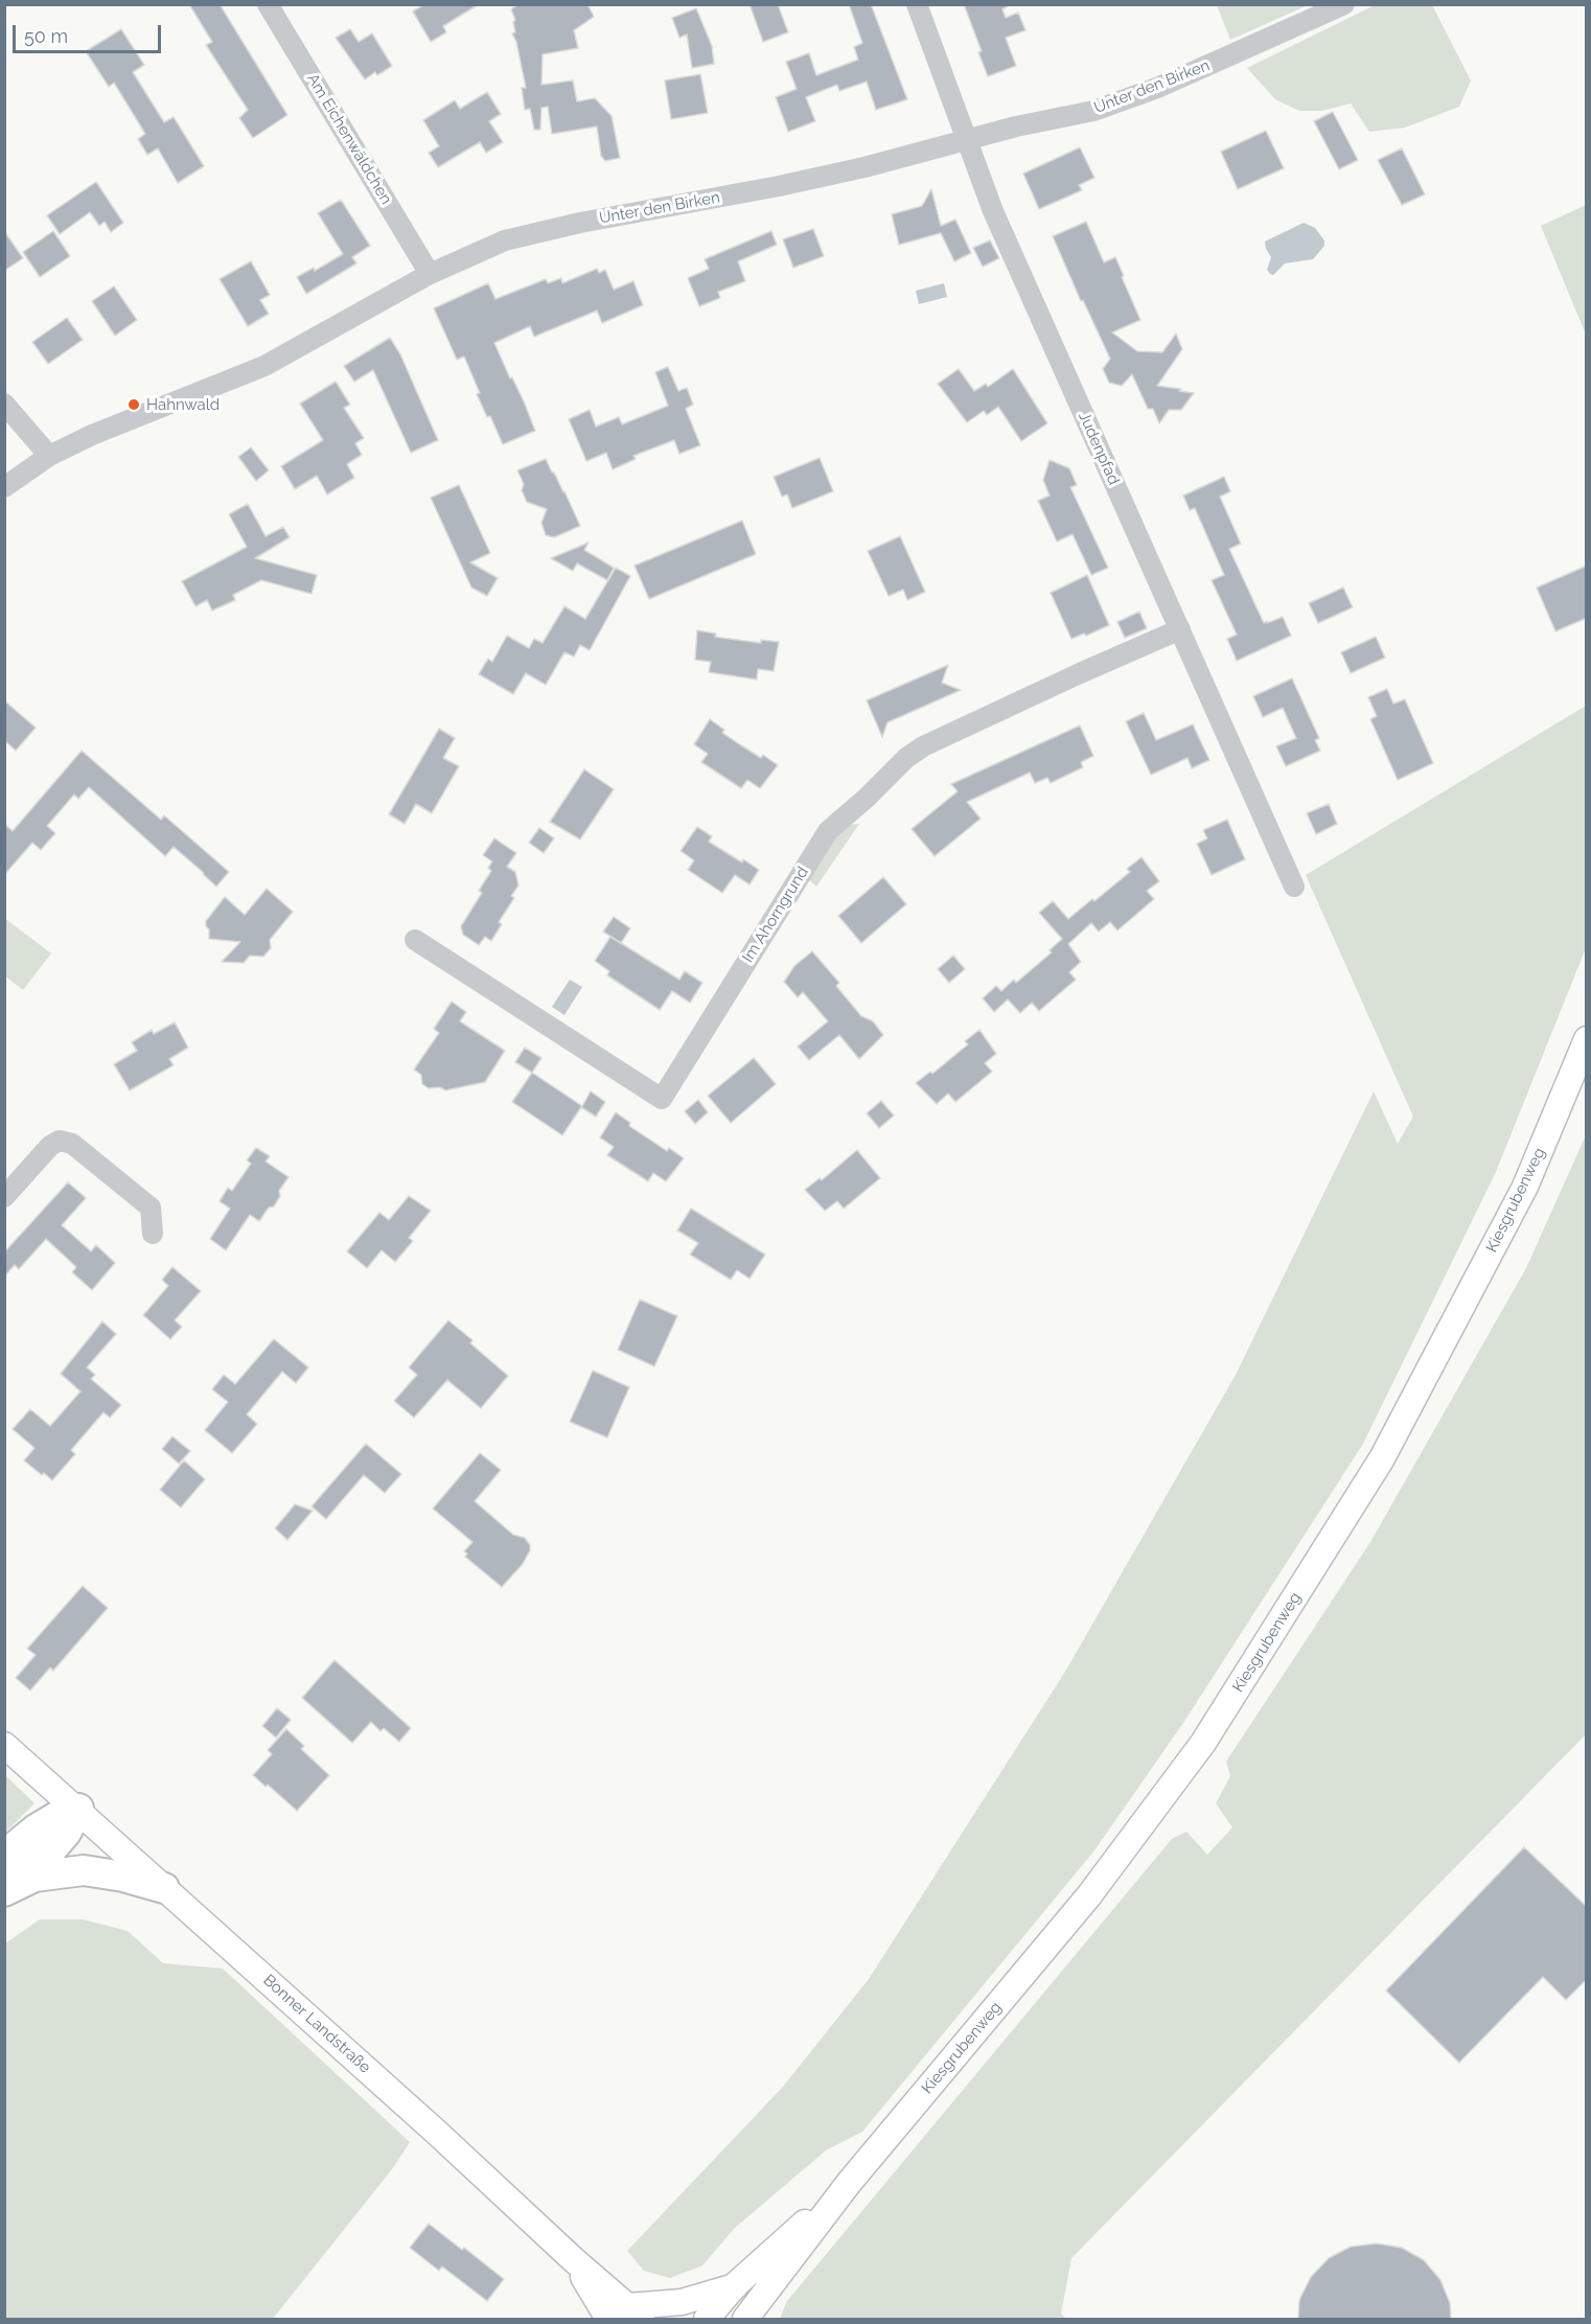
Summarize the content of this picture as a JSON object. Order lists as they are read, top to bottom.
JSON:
{
  "streets": {
    "main road": ["Kiesgrubenweg", "Bonner Landstraße"],
    "street": [
      "Unter den Birken",
      "Am Eichenwäldchen",
      "Judenpfad",
      "Im Ahorngrund"
    ]
  },
  "crossings": [
    ["Unter den Birken", "Am Eichenwäldchen"],
    ["Unter den Birken", "Judenpfad"],
    ["Judenpfad", "Im Ahorngrund"],
    ["Kiesgrubenweg", "Bonner Landstraße"]
  ],
  "places": ["Hahnwald"],
  "scale_bar": "50 m"
}
